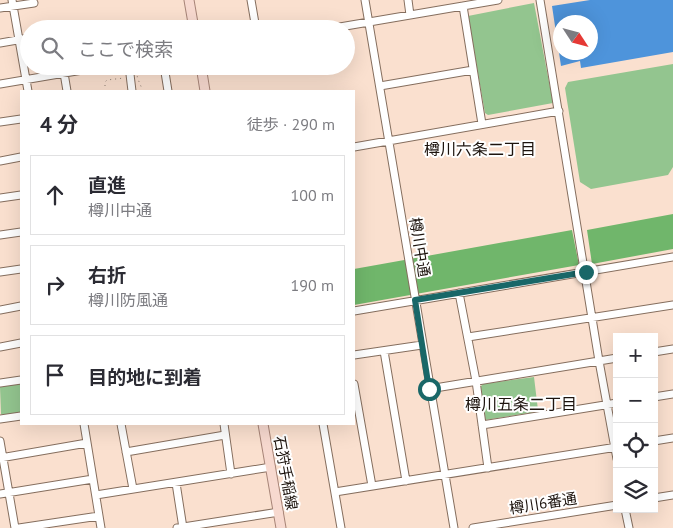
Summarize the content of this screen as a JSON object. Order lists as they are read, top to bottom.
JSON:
{
  "streets": {
    "main road": ["石狩手稲線"],
    "street": ["樽川中通", "樽川6番通"]
  },
  "districts": ["樽川六条二丁目", "樽川五条二丁目"],
  "north": "bottom right",
  "page": {
    "search": "ここで検索",
    "heading": ["4 分", "徒歩 · 290 m"],
    "list": [
      ["直進", "樽川中通", "100 m"],
      ["右折", "樽川防風通", "190 m"],
      "目的地に到着"
    ],
    "map_buttons": ["+", "−"]
  }
}
